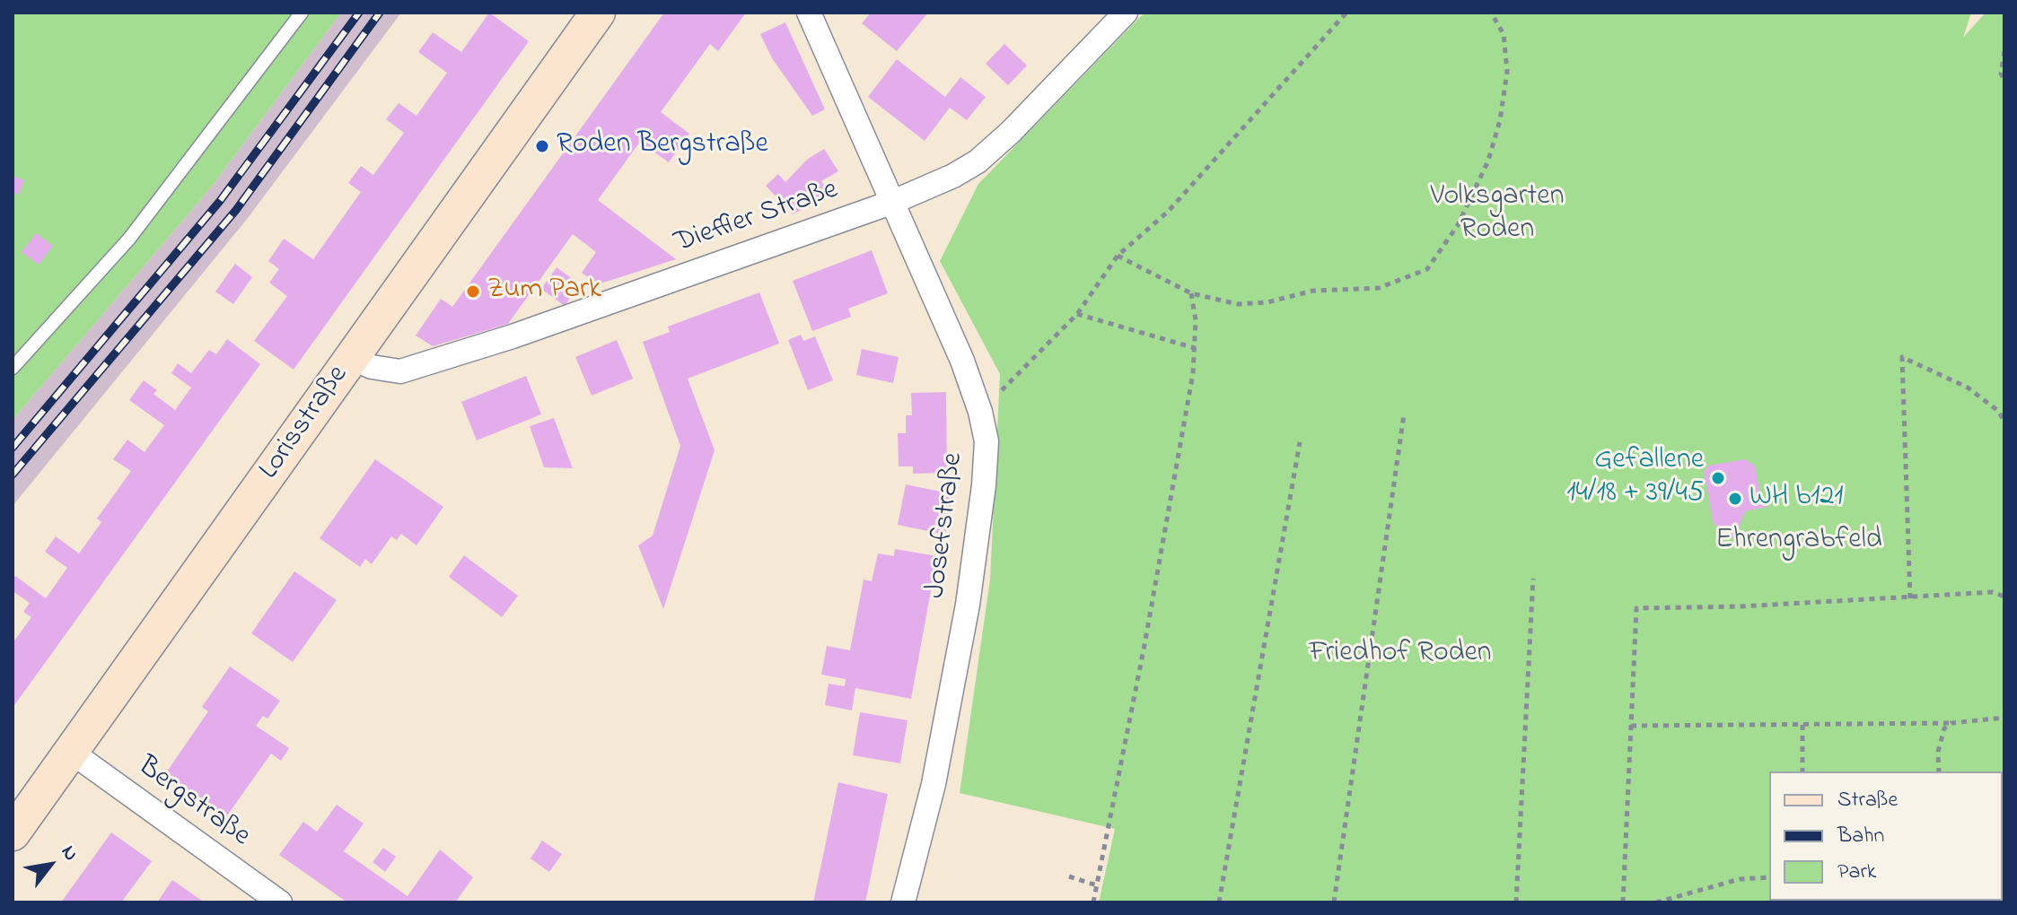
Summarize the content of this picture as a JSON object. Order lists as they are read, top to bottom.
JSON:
{
  "streets": {
    "street": [
      "Dieffler Straße",
      "Lorisstraße",
      "Josefstraße",
      "Bergstraße"
    ]
  },
  "crossings": [
    ["Dieffler Straße", "Lorisstraße"],
    ["Dieffler Straße", "Josefstraße"],
    ["Lorisstraße", "Bergstraße"]
  ],
  "parks": ["Volksgarten Roden", "Ehrengrabfeld", "Friedhof Roden"],
  "places": [
    "Roden Bergstraße",
    "Zum Park",
    "Gefallene 14/18 + 39/45",
    "WH b121"
  ],
  "legend": ["Straße", "Bahn", "Park"],
  "north": "top right"
}
